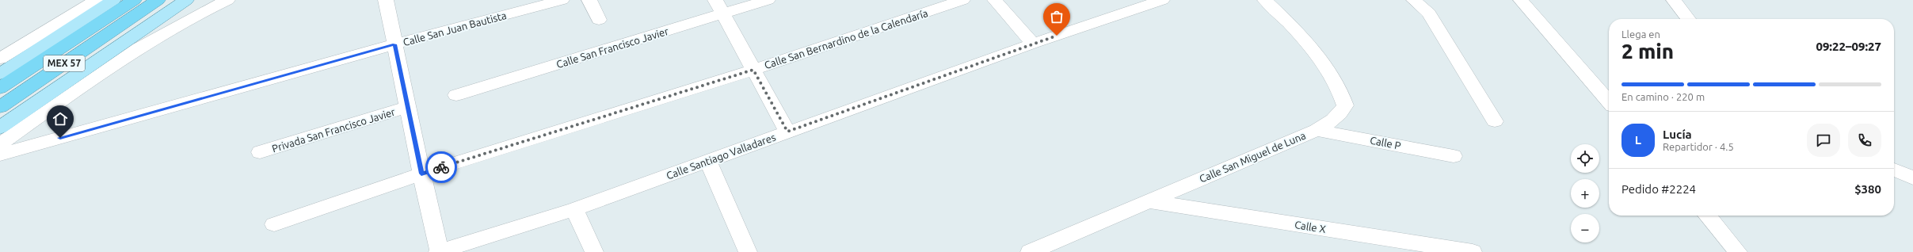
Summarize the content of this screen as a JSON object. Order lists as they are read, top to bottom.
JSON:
{
  "streets": {
    "highway": ["MEX 57"],
    "street": [
      "Calle San Juan Bautista",
      "Calle San Bernardino de la Calendaría",
      "Calle San Francisco Javier",
      "Privada San Francisco Javier",
      "Calle P",
      "Calle Santiago Valladares",
      "Calle San Miguel de Luna",
      "Calle X"
    ]
  },
  "crossings": [
    ["Calle P", "Calle San Miguel de Luna"],
    ["Calle San Miguel de Luna", "Calle X"]
  ],
  "page": {
    "heading": ["2 min", "Llega en", "09:22–09:27"],
    "panel": [
      "Lucía",
      "Repartidor · 4.5",
      "Pedido #2224",
      "$380"
    ],
    "bar": "En camino · 220 m",
    "round": "L",
    "map_buttons": ["+", "−"]
  }
}
